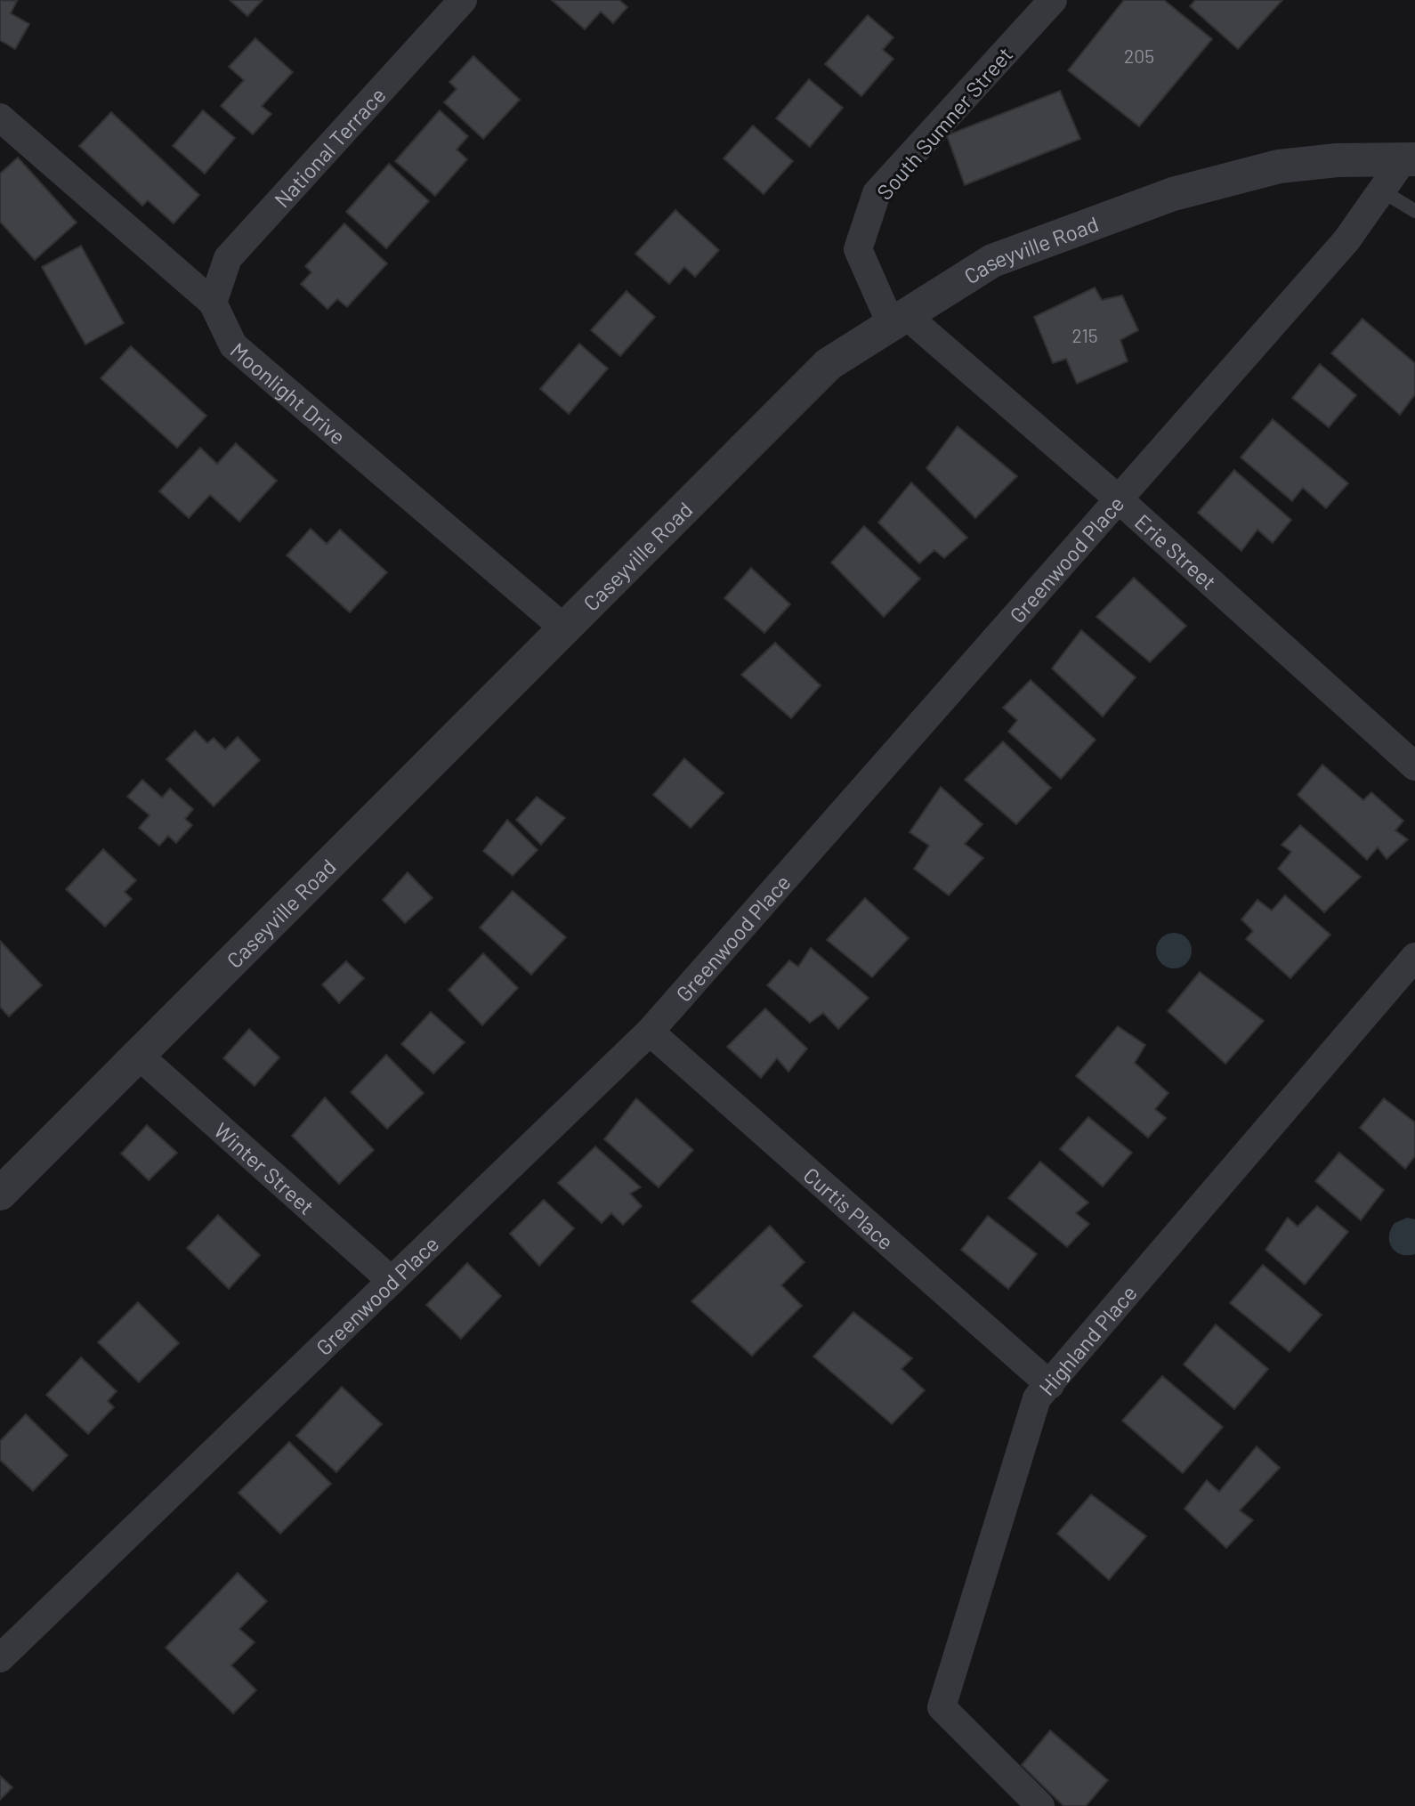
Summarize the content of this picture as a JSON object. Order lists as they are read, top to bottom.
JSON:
{
  "streets": {
    "street": [
      "South Sumner Street",
      "National Terrace",
      "Caseyville Road",
      "Moonlight Drive",
      "Erie Street",
      "Greenwood Place",
      "Winter Street",
      "Curtis Place",
      "Highland Place"
    ]
  },
  "crossings": [
    ["South Sumner Street", "Caseyville Road"],
    ["South Sumner Street", "Erie Street"],
    ["National Terrace", "Moonlight Drive"],
    ["Caseyville Road", "Moonlight Drive"],
    ["Caseyville Road", "Erie Street"],
    ["Caseyville Road", "Greenwood Place"],
    ["Caseyville Road", "Winter Street"],
    ["Erie Street", "Greenwood Place"],
    ["Greenwood Place", "Winter Street"],
    ["Greenwood Place", "Curtis Place"],
    ["Curtis Place", "Highland Place"]
  ],
  "house_numbers": ["205", "215"]
}
